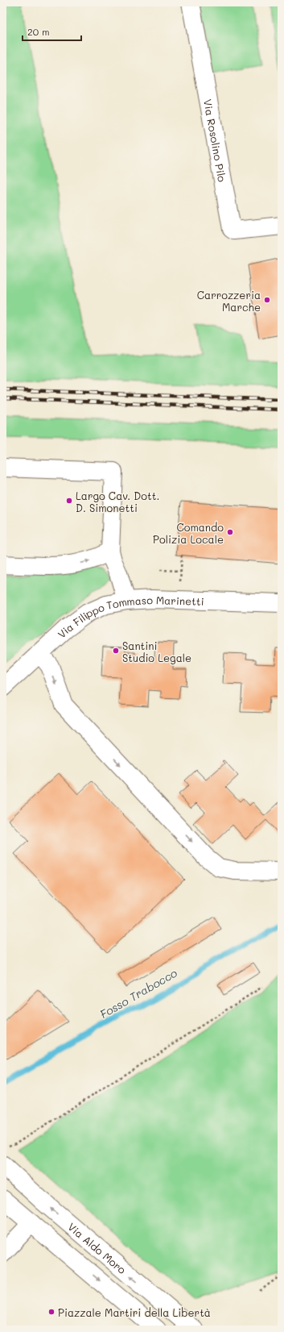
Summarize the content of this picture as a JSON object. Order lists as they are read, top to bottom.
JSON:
{
  "streets": {
    "street": ["Via Rosolino Pilo", "Via Filippo Tommaso Marinetti", "Via Aldo Moro"]
  },
  "water": ["Fosso Trabocco"],
  "places": [
    "Carrozzeria Marche",
    "Largo Cav. Dott. D. Simonetti",
    "Comando Polizia Locale",
    "Santini Studio Legale",
    "Piazzale Martiri della Libertà"
  ],
  "scale_bar": "20 m"
}
